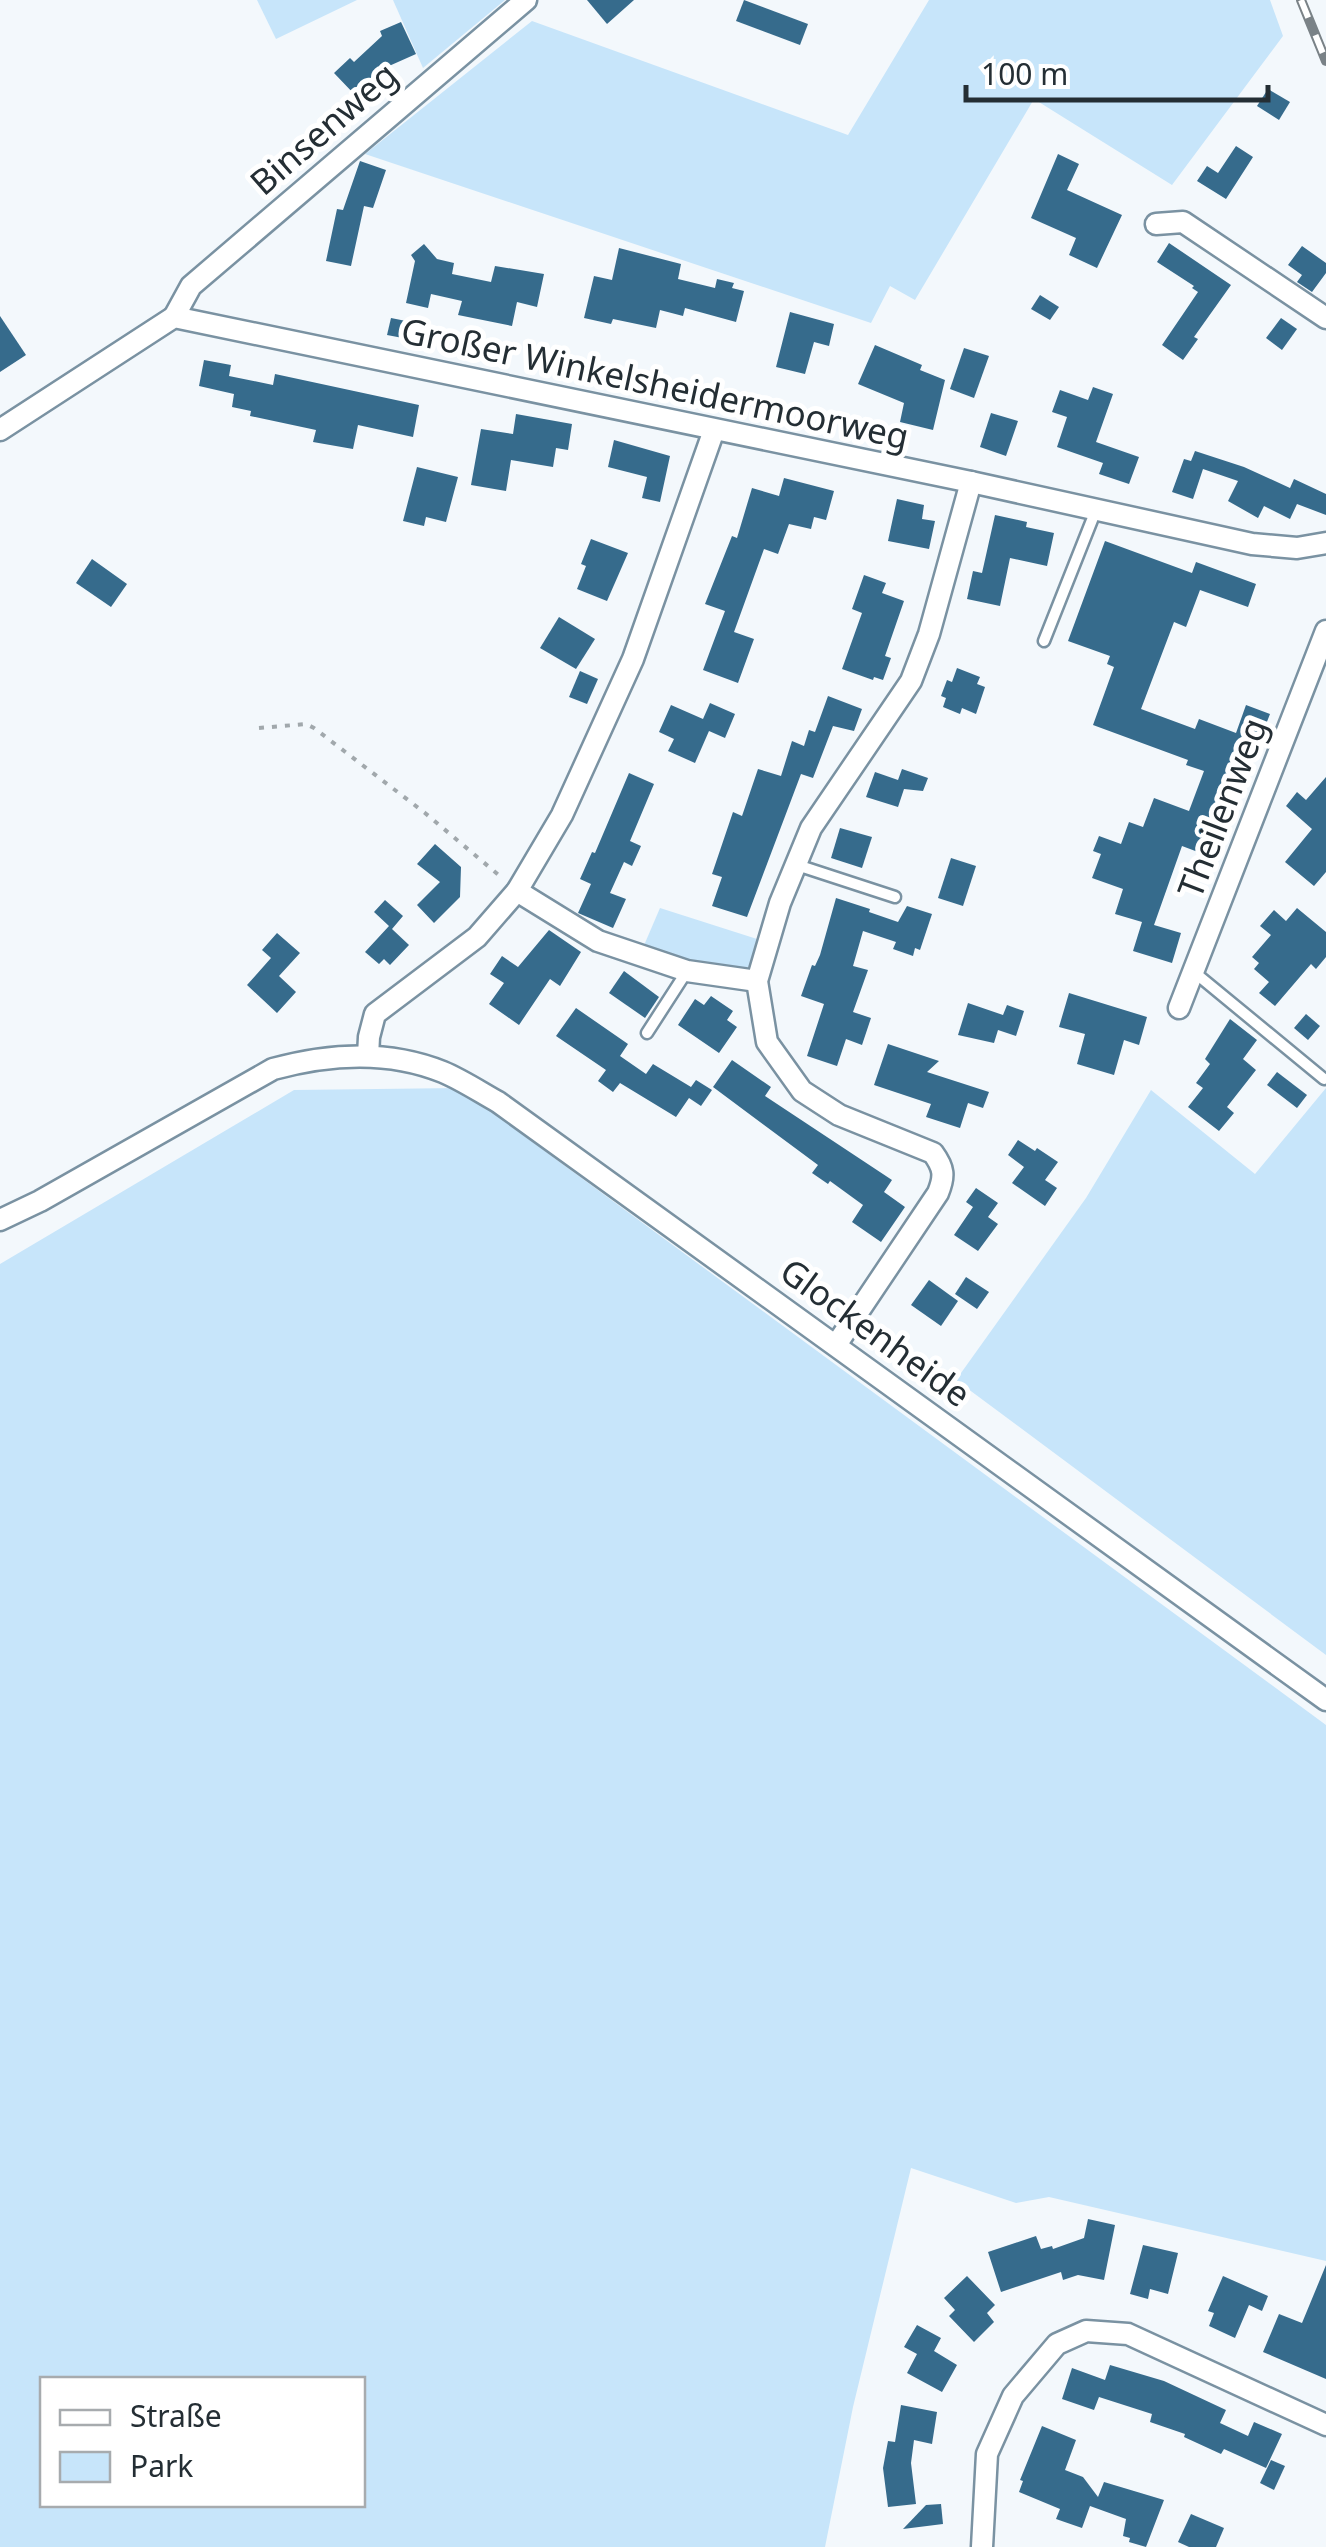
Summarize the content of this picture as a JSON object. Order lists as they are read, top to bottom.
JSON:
{
  "streets": {
    "street": [
      "Binsenweg",
      "Großer Winkelsheidermoorweg",
      "Theilenweg",
      "Glockenheide"
    ]
  },
  "crossings": [
    ["Binsenweg", "Großer Winkelsheidermoorweg"]
  ],
  "legend": ["Straße", "Park"],
  "scale_bar": "100 m"
}
